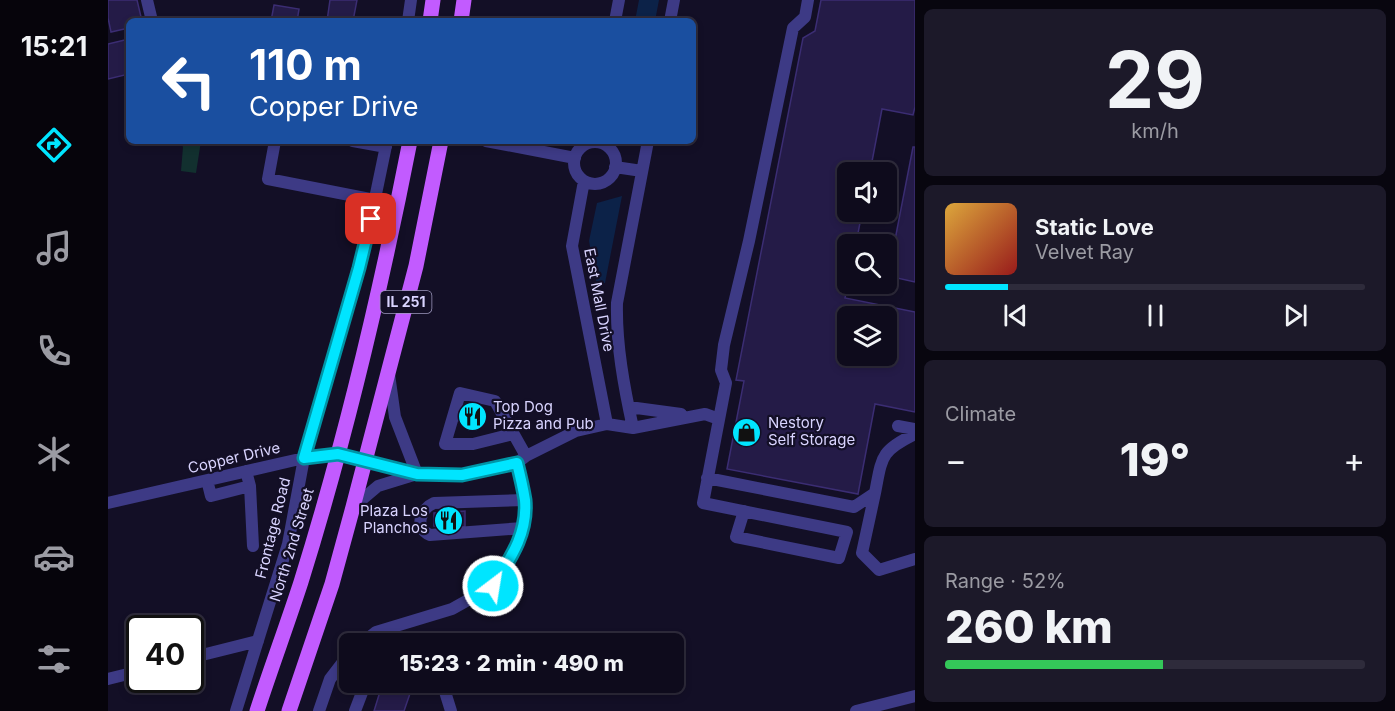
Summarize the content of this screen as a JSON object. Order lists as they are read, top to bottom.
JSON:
{
  "streets": {
    "main road": ["IL 251", "North 2nd Street"],
    "street": ["East Mall Drive", "Copper Drive", "Frontage Road"]
  },
  "crossings": [
    ["East Mall Drive", "Copper Drive"],
    ["IL 251", "Copper Drive"],
    ["Copper Drive", "Frontage Road"],
    ["Copper Drive", "North 2nd Street"]
  ],
  "places": {
    "restaurant": ["Top Dog Pizza and Pub", "Plaza Los Planchos"],
    "shop": ["Nestory Self Storage"]
  },
  "page": {
    "tabs": "15:21",
    "tile": [
      ["29", "km/h"],
      "Climate",
      ["Range · 52%", "260 km"]
    ],
    "turn": ["110 m", "Copper Drive"],
    "song": ["Static Love", "Velvet Ray"],
    "heat": ["−", "19°", "+"],
    "limit": "40",
    "trip": "15:23 · 2 min · 490 m"
  }
}
